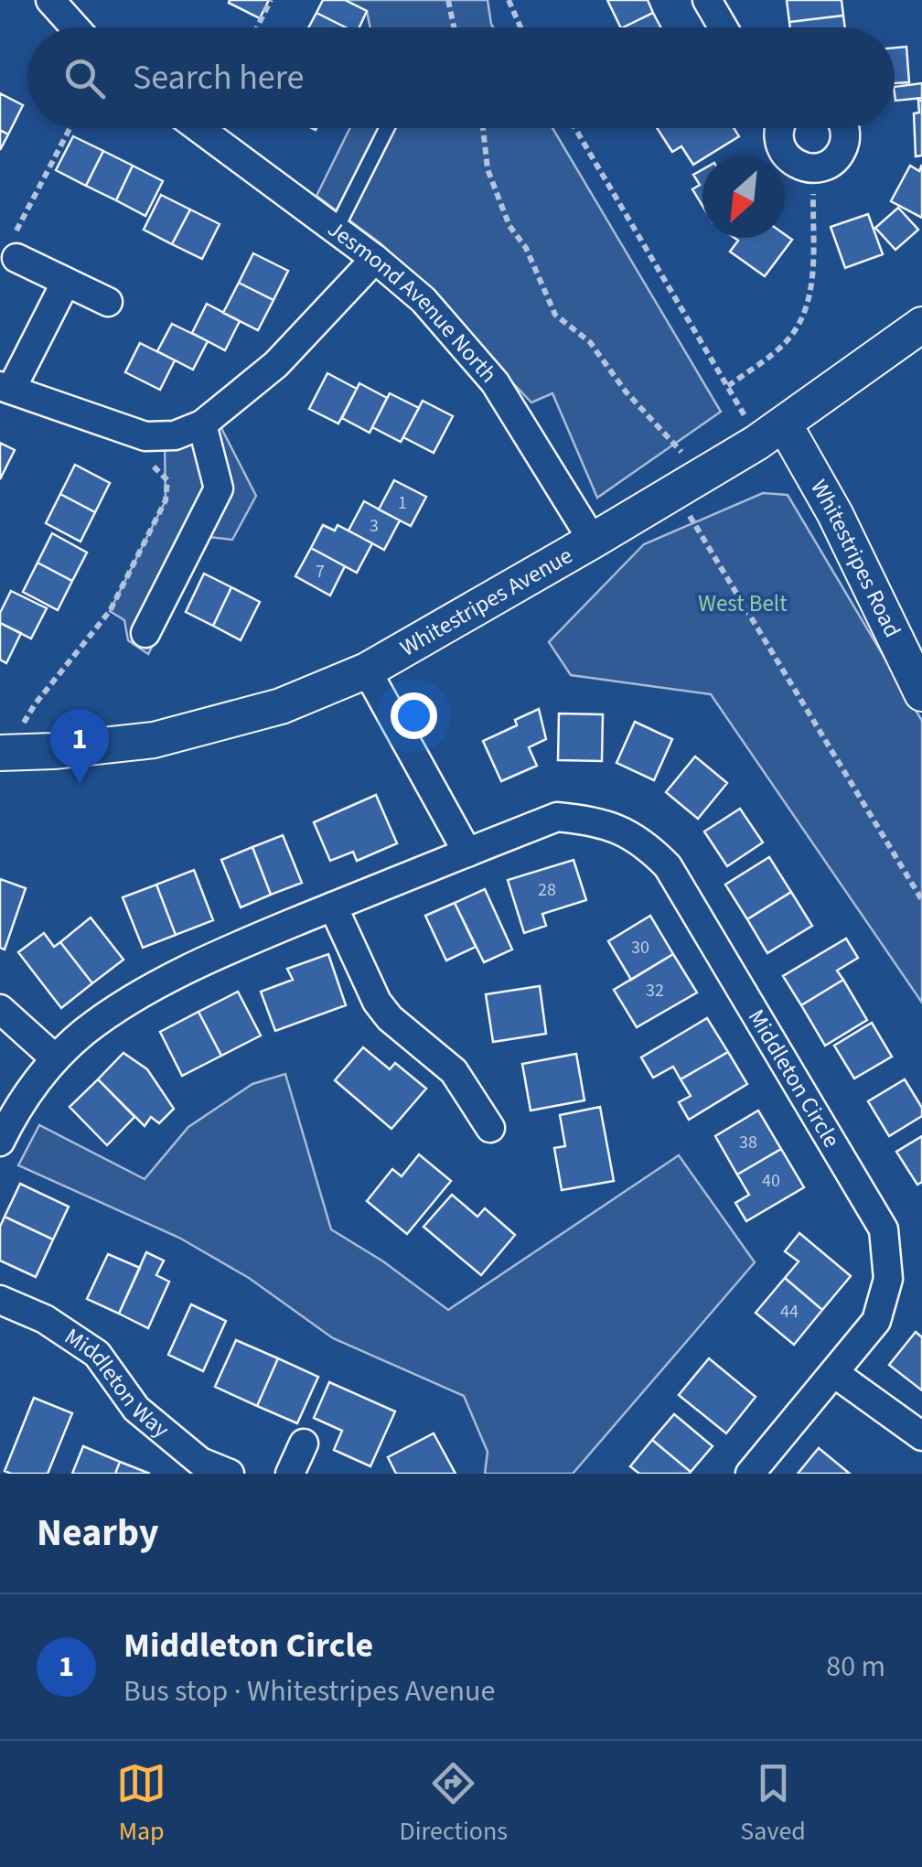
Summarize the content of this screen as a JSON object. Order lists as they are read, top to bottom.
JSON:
{
  "streets": {
    "street": [
      "Jesmond Avenue North",
      "Whitestripes Road",
      "Whitestripes Avenue",
      "Middleton Circle",
      "Middleton Way"
    ]
  },
  "crossings": [
    ["Jesmond Avenue North", "Whitestripes Avenue"],
    ["Whitestripes Road", "Whitestripes Avenue"]
  ],
  "parks": ["West Belt"],
  "house_numbers": [
    "1",
    "3",
    "7",
    "28",
    "30",
    "32",
    "38",
    "40",
    "44"
  ],
  "north": "bottom left",
  "page": {
    "search": "Search here",
    "pins": "1",
    "heading": "Nearby",
    "list": [
      {
        "mark": "1",
        "name": "Middleton Circle",
        "note": "Bus stop · Whitestripes Avenue",
        "value": "80 m"
      }
    ],
    "nav": ["Map", "Directions", "Saved"]
  }
}
